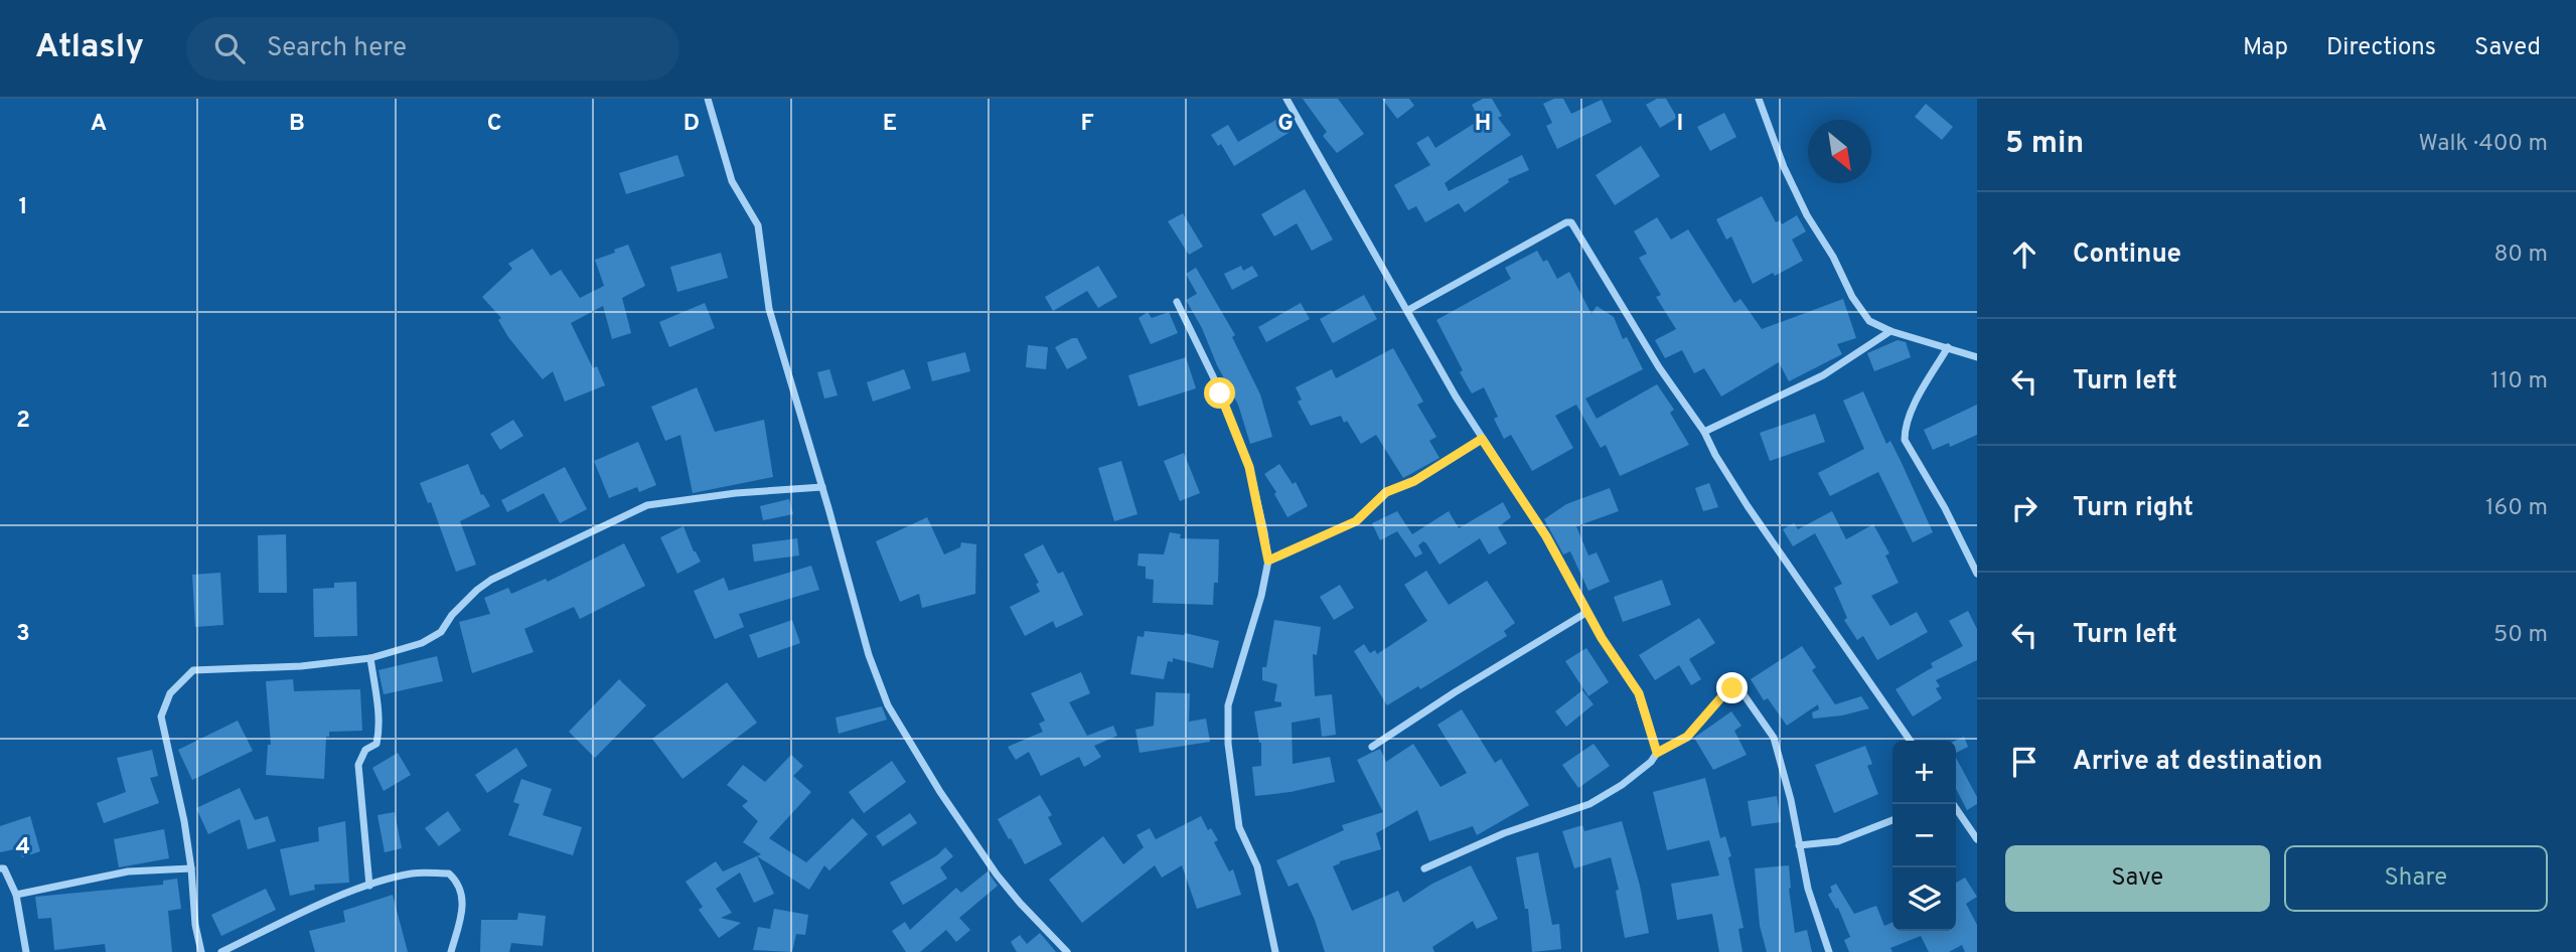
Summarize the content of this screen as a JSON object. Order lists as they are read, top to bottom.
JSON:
{
  "north": "bottom right",
  "page": {
    "header": "Atlasly",
    "search": "Search here",
    "nav": ["Map", "Directions", "Saved"],
    "heading": ["5 min", "Walk · 400 m"],
    "list": [
      ["Continue", "80 m"],
      ["Turn left", "110 m"],
      ["Turn right", "160 m"],
      ["Turn left", "50 m"],
      "Arrive at destination"
    ],
    "map_buttons": ["+", "−"],
    "buttons": ["Save", "Share"]
  },
  "grid": {
    "columns": [
      "A",
      "B",
      "C",
      "D",
      "E",
      "F",
      "G",
      "H",
      "I"
    ],
    "rows": [
      "1",
      "2",
      "3",
      "4"
    ]
  }
}
